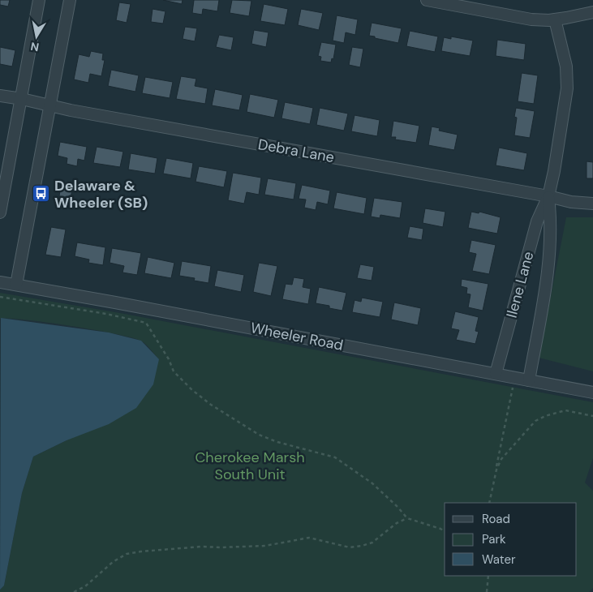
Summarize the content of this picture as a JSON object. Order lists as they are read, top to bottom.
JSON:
{
  "streets": {
    "street": ["Debra Lane", "Ilene Lane", "Wheeler Road"]
  },
  "crossings": [
    ["Debra Lane", "Ilene Lane"],
    ["Ilene Lane", "Wheeler Road"]
  ],
  "parks": ["Cherokee Marsh South Unit"],
  "places": {
    "bus stop": ["Delaware & Wheeler (SB)"]
  },
  "legend": ["Road", "Park", "Water"],
  "north": "bottom"
}
